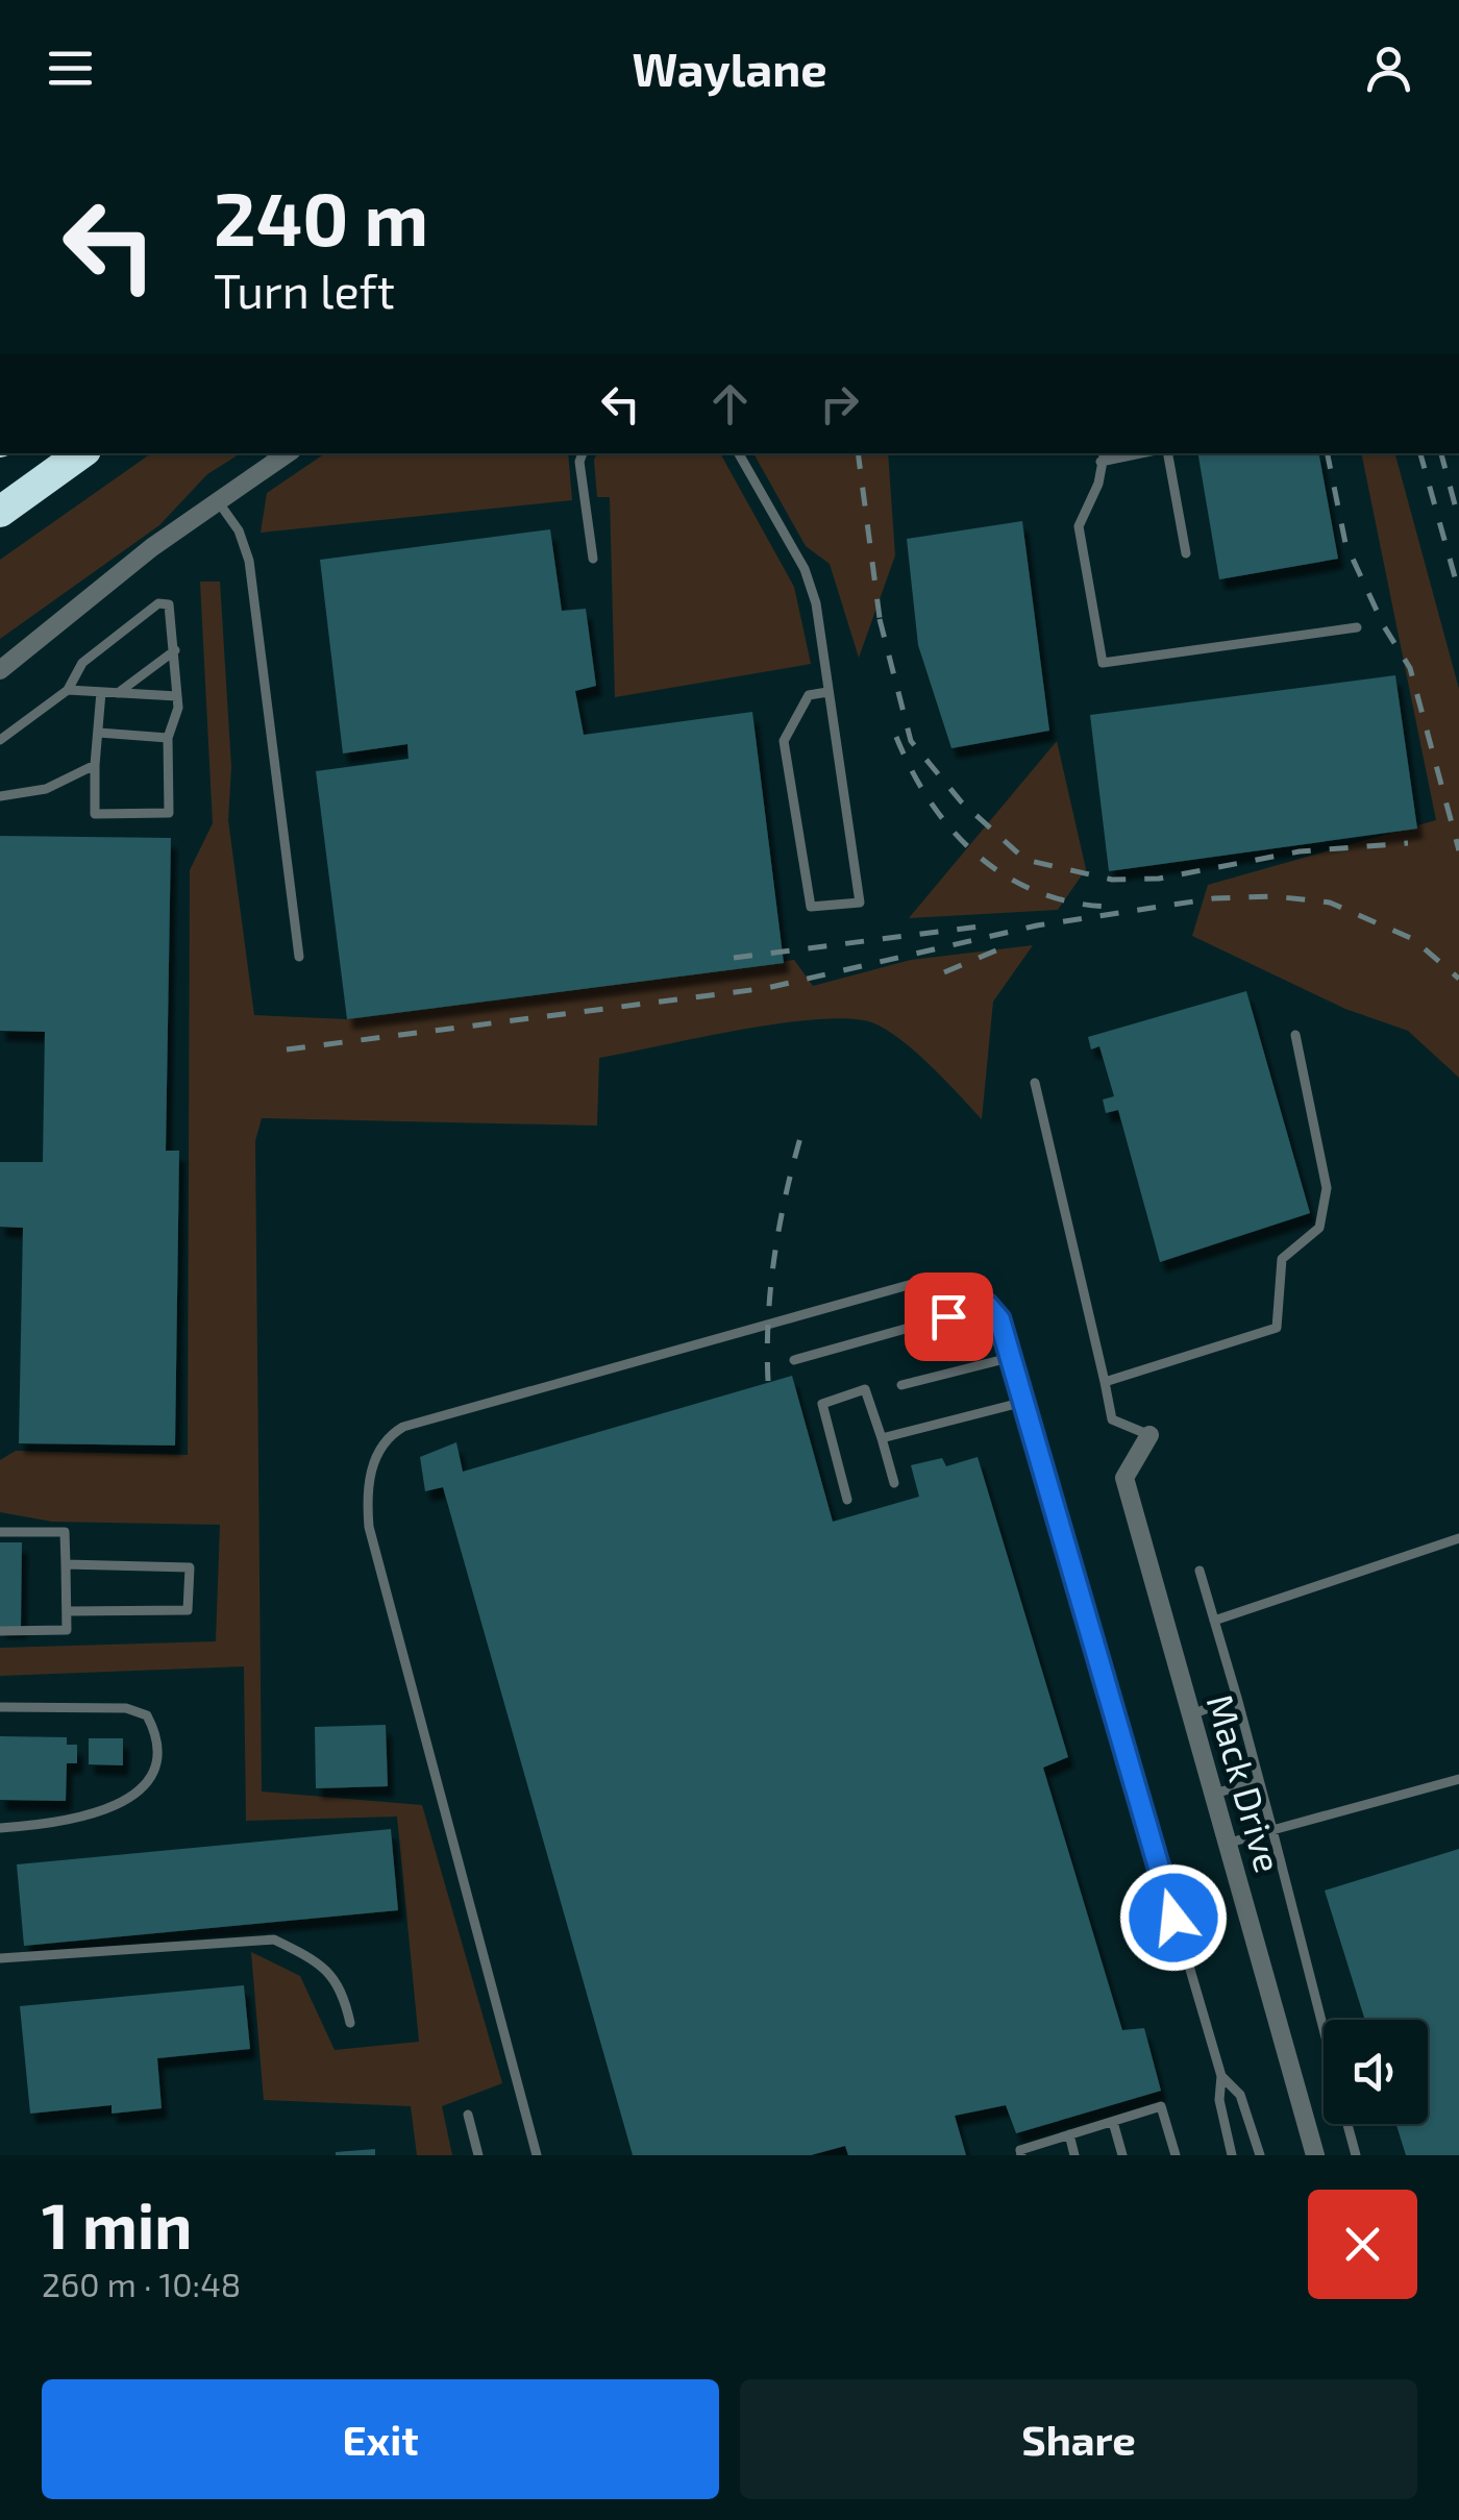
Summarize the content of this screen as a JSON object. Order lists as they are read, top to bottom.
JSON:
{
  "streets": {
    "street": ["Mack Drive"]
  },
  "page": {
    "header": "Waylane",
    "turn": ["240 m", "Turn left"],
    "heading": ["1 min", "260 m · 10:48"],
    "buttons": ["Exit", "Share"]
  }
}
